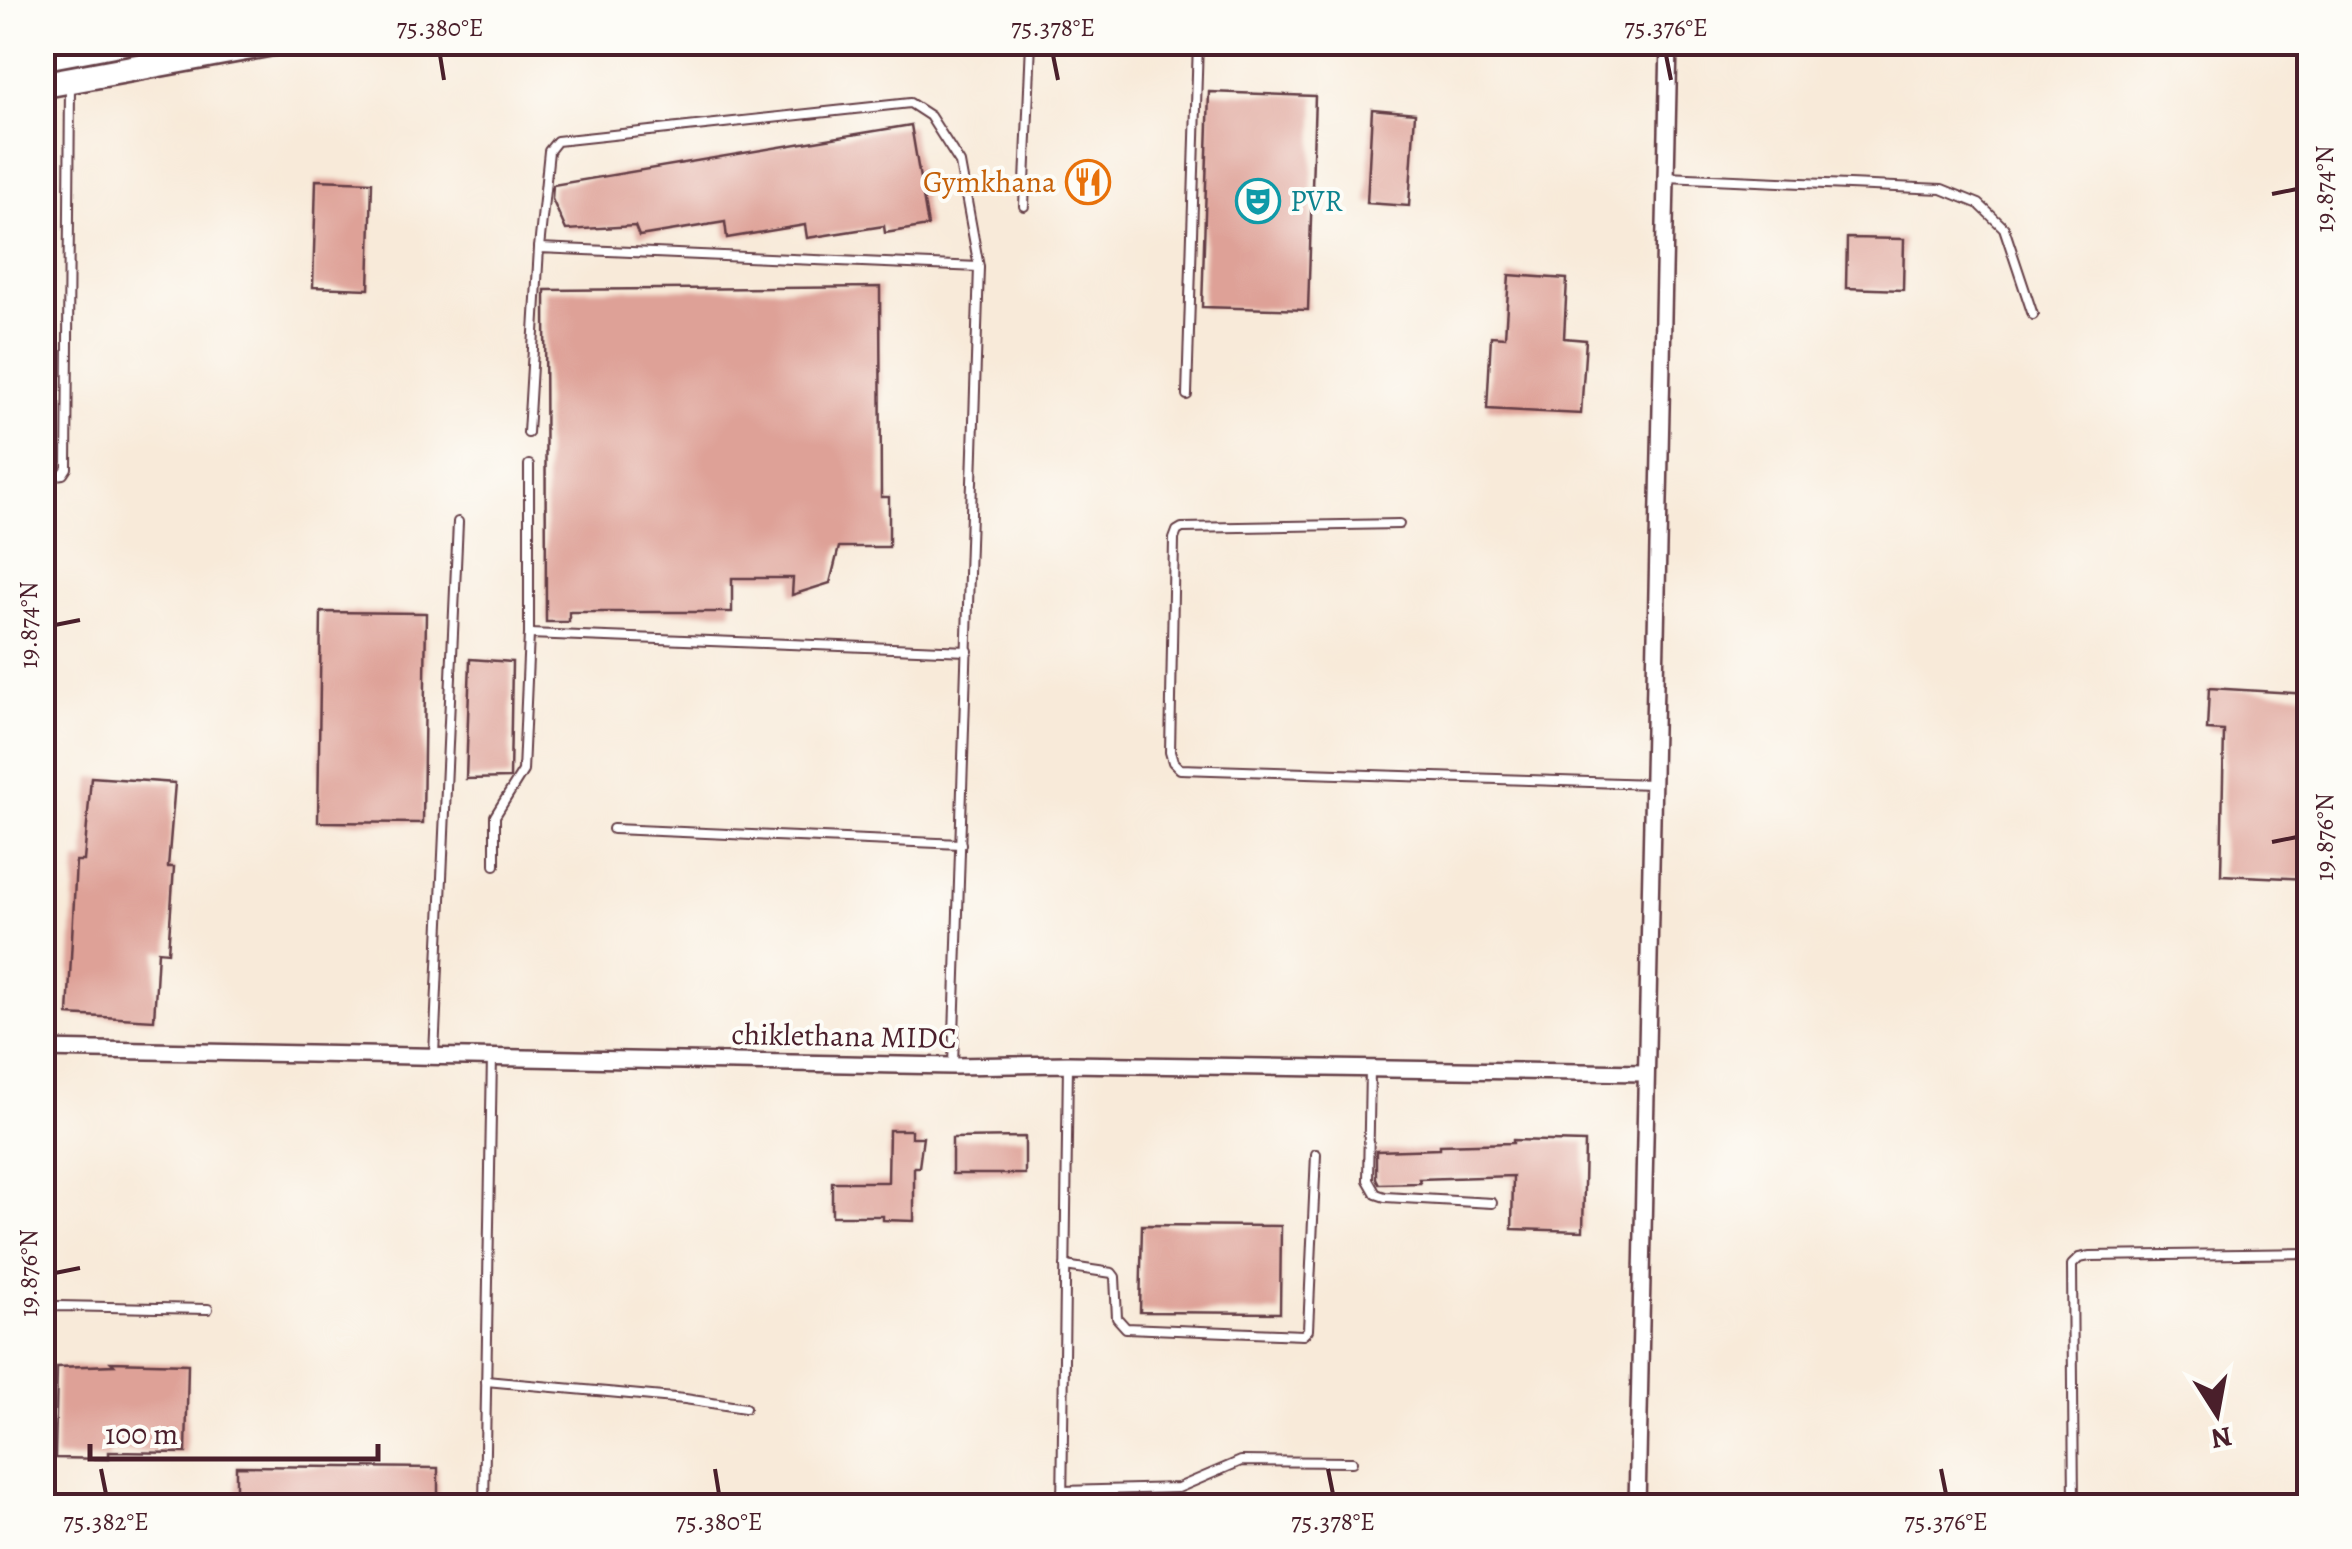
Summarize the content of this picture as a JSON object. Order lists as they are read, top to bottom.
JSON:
{
  "streets": {
    "street": ["chiklethana MIDC"]
  },
  "places": {
    "restaurant": ["Gymkhana"],
    "theatre": ["PVR"]
  },
  "scale_bar": "100 m",
  "north": "bottom",
  "coordinates": [
    "75.380°E",
    "75.378°E",
    "75.376°E",
    "19.874°N",
    "19.876°N",
    "75.382°E"
  ]
}
